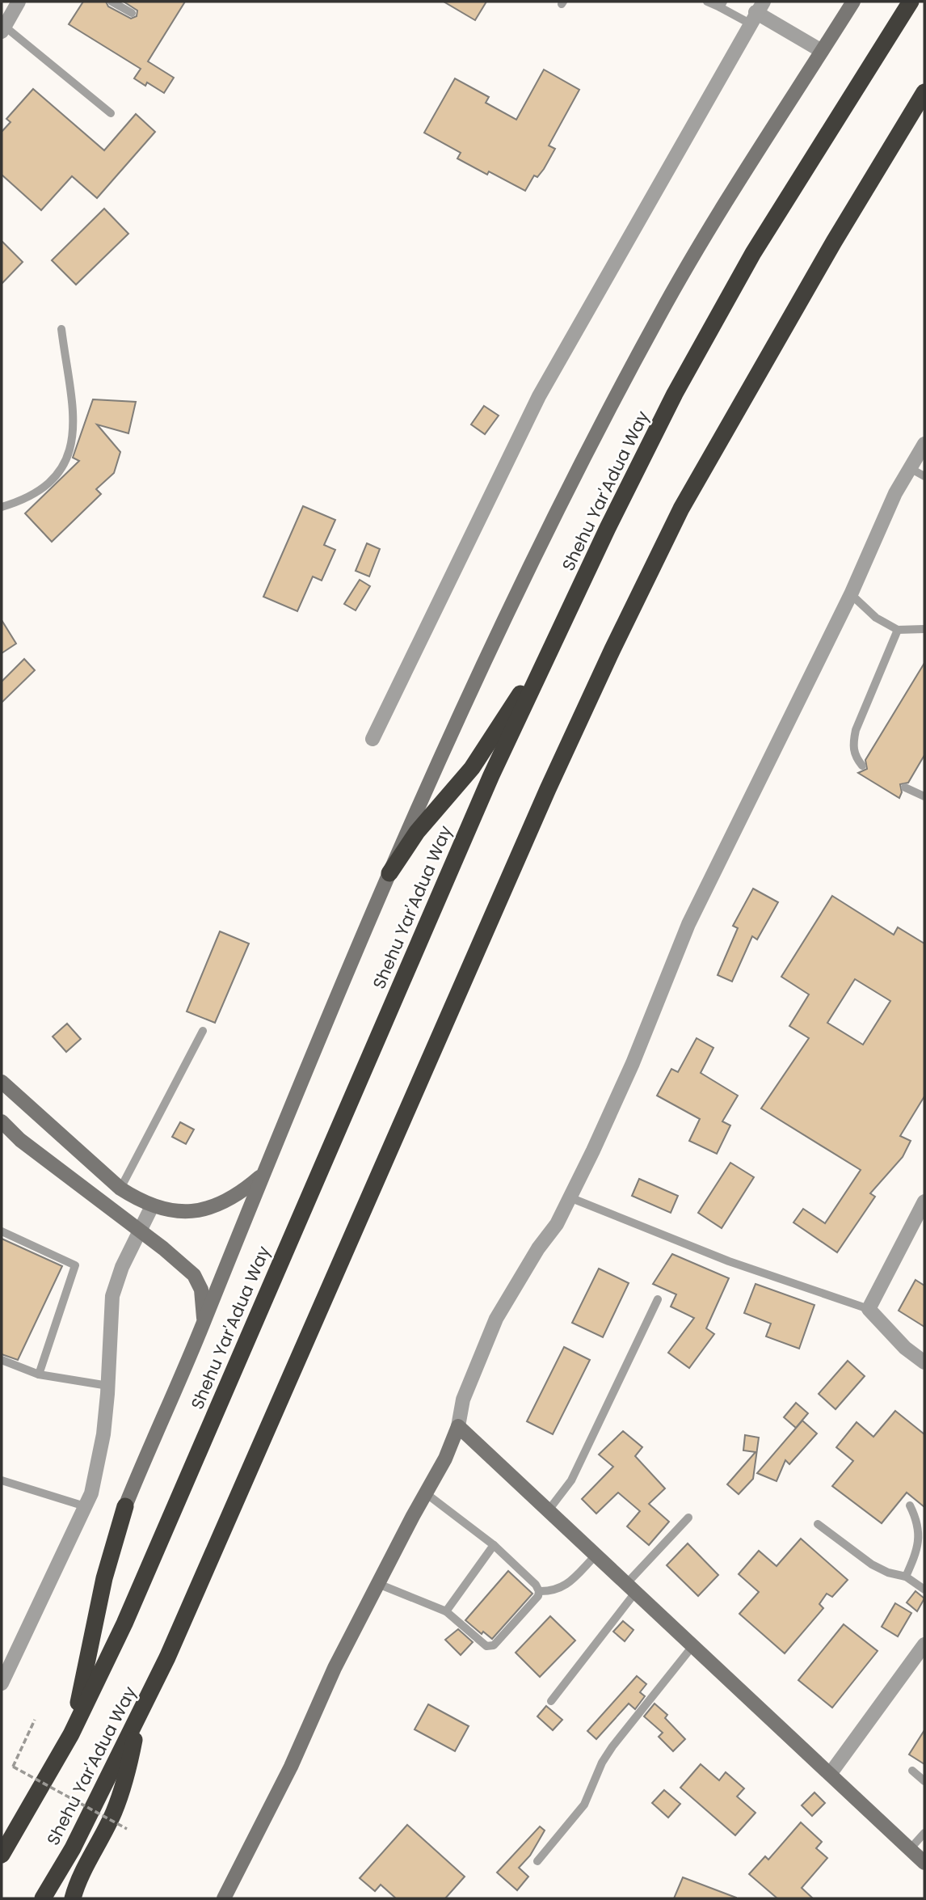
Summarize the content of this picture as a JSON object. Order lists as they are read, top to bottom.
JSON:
{
  "streets": {
    "highway": ["Shehu Yar'Adua Way"]
  }
}
